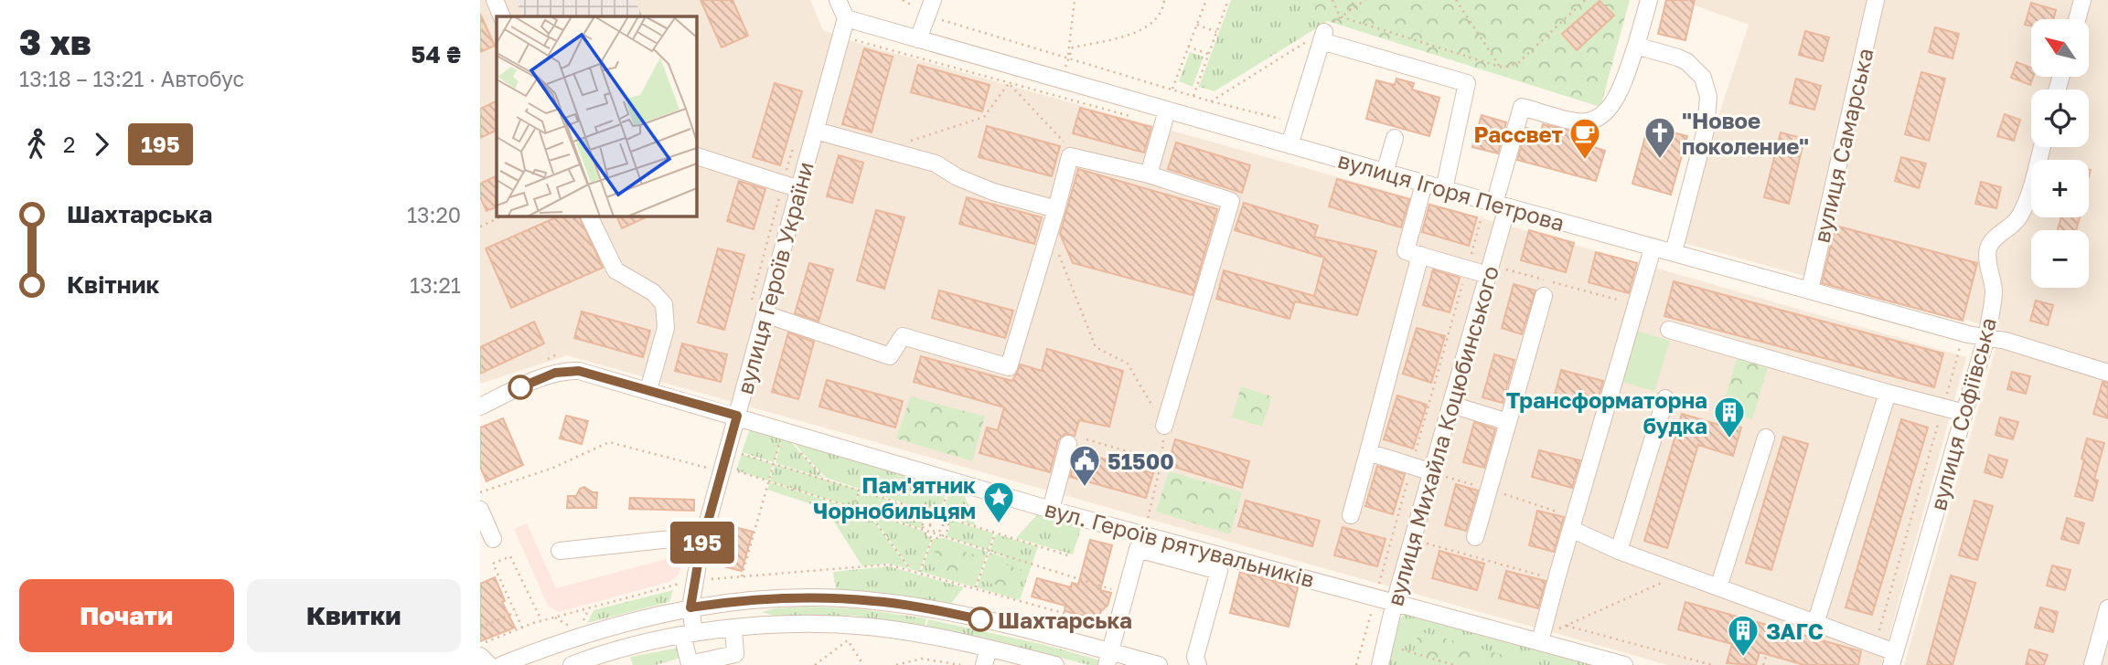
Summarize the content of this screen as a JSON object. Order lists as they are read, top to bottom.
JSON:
{
  "streets": {
    "street": [
      "вулиця Самарська",
      "вулиця Ігоря Петрова",
      "вулиця Героїв України",
      "вулиця Софіївська",
      "вулиця Михайла Коцюбинського",
      "вул. Героїв рятувальників"
    ]
  },
  "crossings": [
    ["вулиця Самарська", "вулиця Ігоря Петрова"],
    ["вулиця Ігоря Петрова", "вулиця Героїв України"],
    ["вулиця Ігоря Петрова", "вулиця Софіївська"],
    ["вулиця Ігоря Петрова", "вулиця Михайла Коцюбинського"],
    ["вулиця Героїв України", "вул. Героїв рятувальників"],
    ["вулиця Михайла Коцюбинського", "вул. Героїв рятувальників"]
  ],
  "places": {
    "church": ["\"Новое поколение\""],
    "cafe": ["Рассвет"],
    "building": ["Трансформаторна будка", "ЗАГС"],
    "public building": ["51500"],
    "place": ["Пам'ятник Чорнобильцям"],
    "other": ["Шахтарська"]
  },
  "lines": ["bus line 195"],
  "north": "top left",
  "page": {
    "heading": ["3 хв", "13:18 – 13:21 · Автобус", "54 ₴"],
    "on_map": "195",
    "map_buttons": ["+", "−"],
    "legs": ["2", "195"],
    "list": [
      {
        "name": "Шахтарська",
        "value": "13:20"
      },
      {
        "name": "Квітник",
        "value": "13:21"
      }
    ],
    "buttons": ["Почати", "Квитки"]
  }
}
